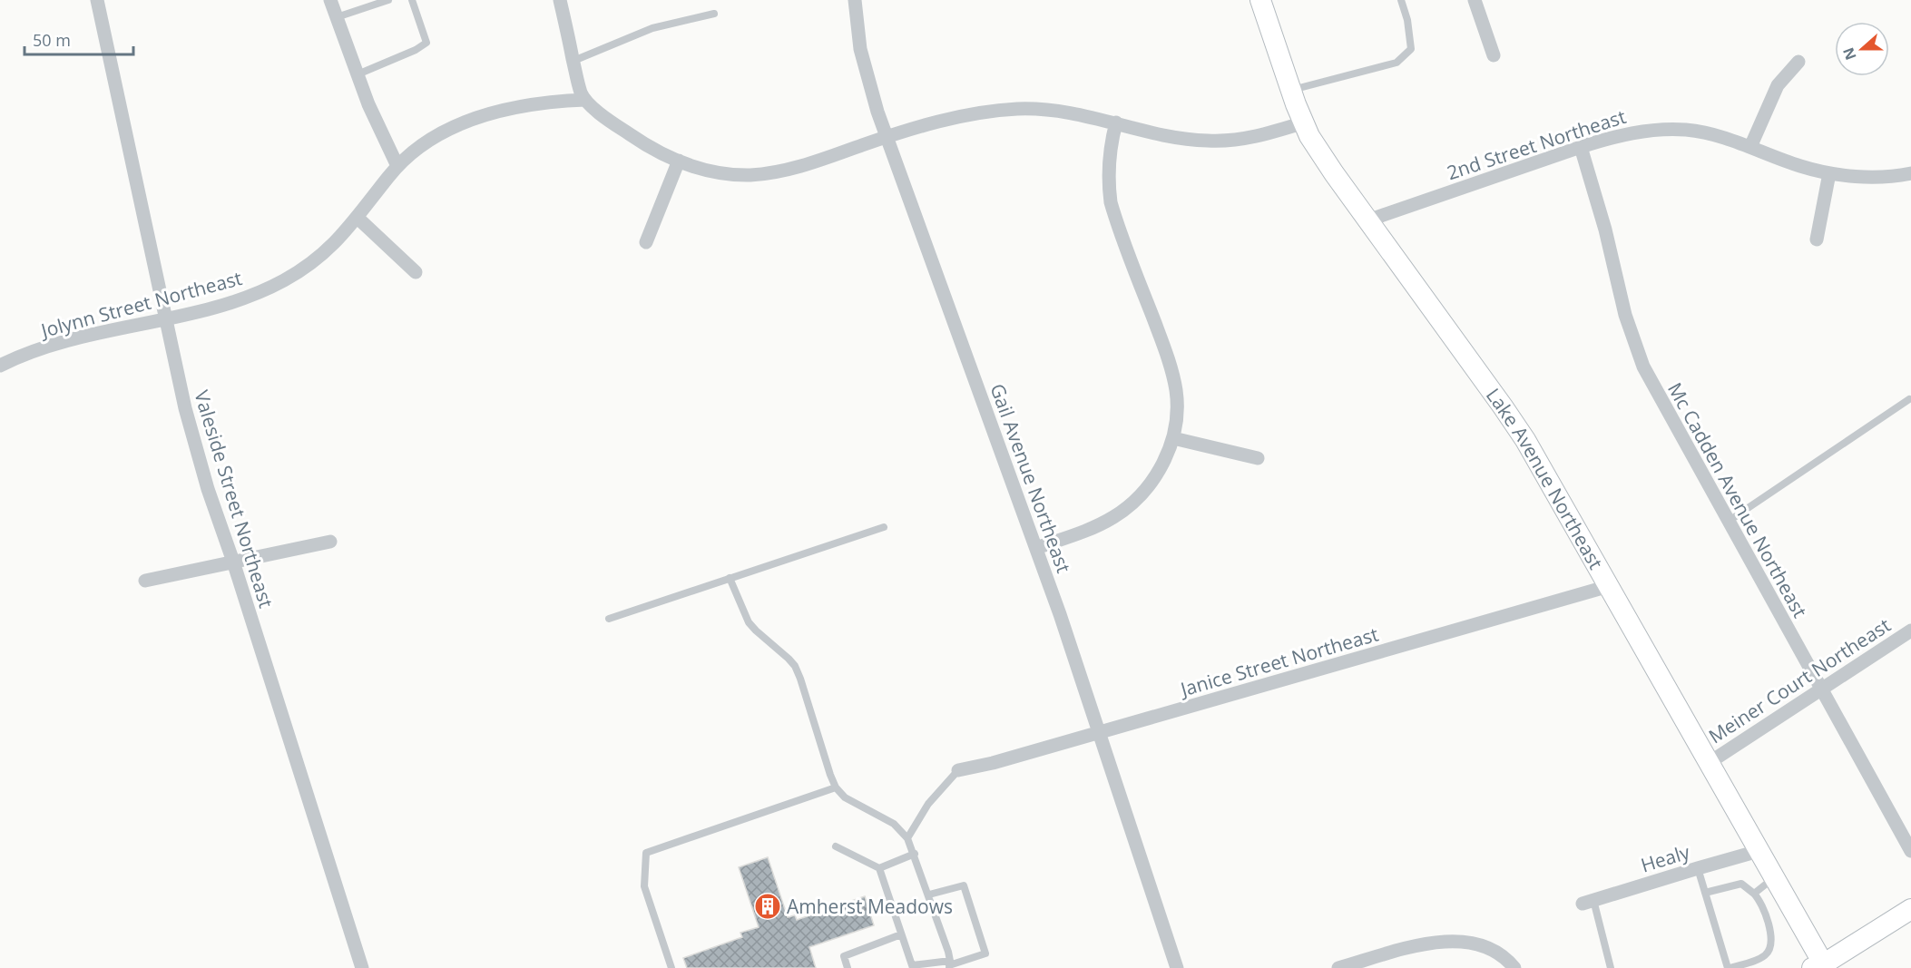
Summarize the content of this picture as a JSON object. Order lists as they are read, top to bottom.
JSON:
{
  "streets": {
    "street": [
      "2nd Street Northeast",
      "Jolynn Street Northeast",
      "Gail Avenue Northeast",
      "Lake Avenue Northeast",
      "Valeside Street Northeast",
      "Mc Cadden Avenue Northeast",
      "Janice Street Northeast",
      "Meiner Court Northeast",
      "Healy"
    ]
  },
  "crossings": [
    ["2nd Street Northeast", "Lake Avenue Northeast"],
    ["2nd Street Northeast", "Mc Cadden Avenue Northeast"],
    ["Jolynn Street Northeast", "Valeside Street Northeast"],
    ["Gail Avenue Northeast", "Janice Street Northeast"],
    ["Lake Avenue Northeast", "Janice Street Northeast"],
    ["Lake Avenue Northeast", "Meiner Court Northeast"],
    ["Lake Avenue Northeast", "Healy"],
    ["Mc Cadden Avenue Northeast", "Meiner Court Northeast"]
  ],
  "places": {
    "building": ["Amherst Meadows"]
  },
  "scale_bar": "50 m",
  "north": "left"
}
